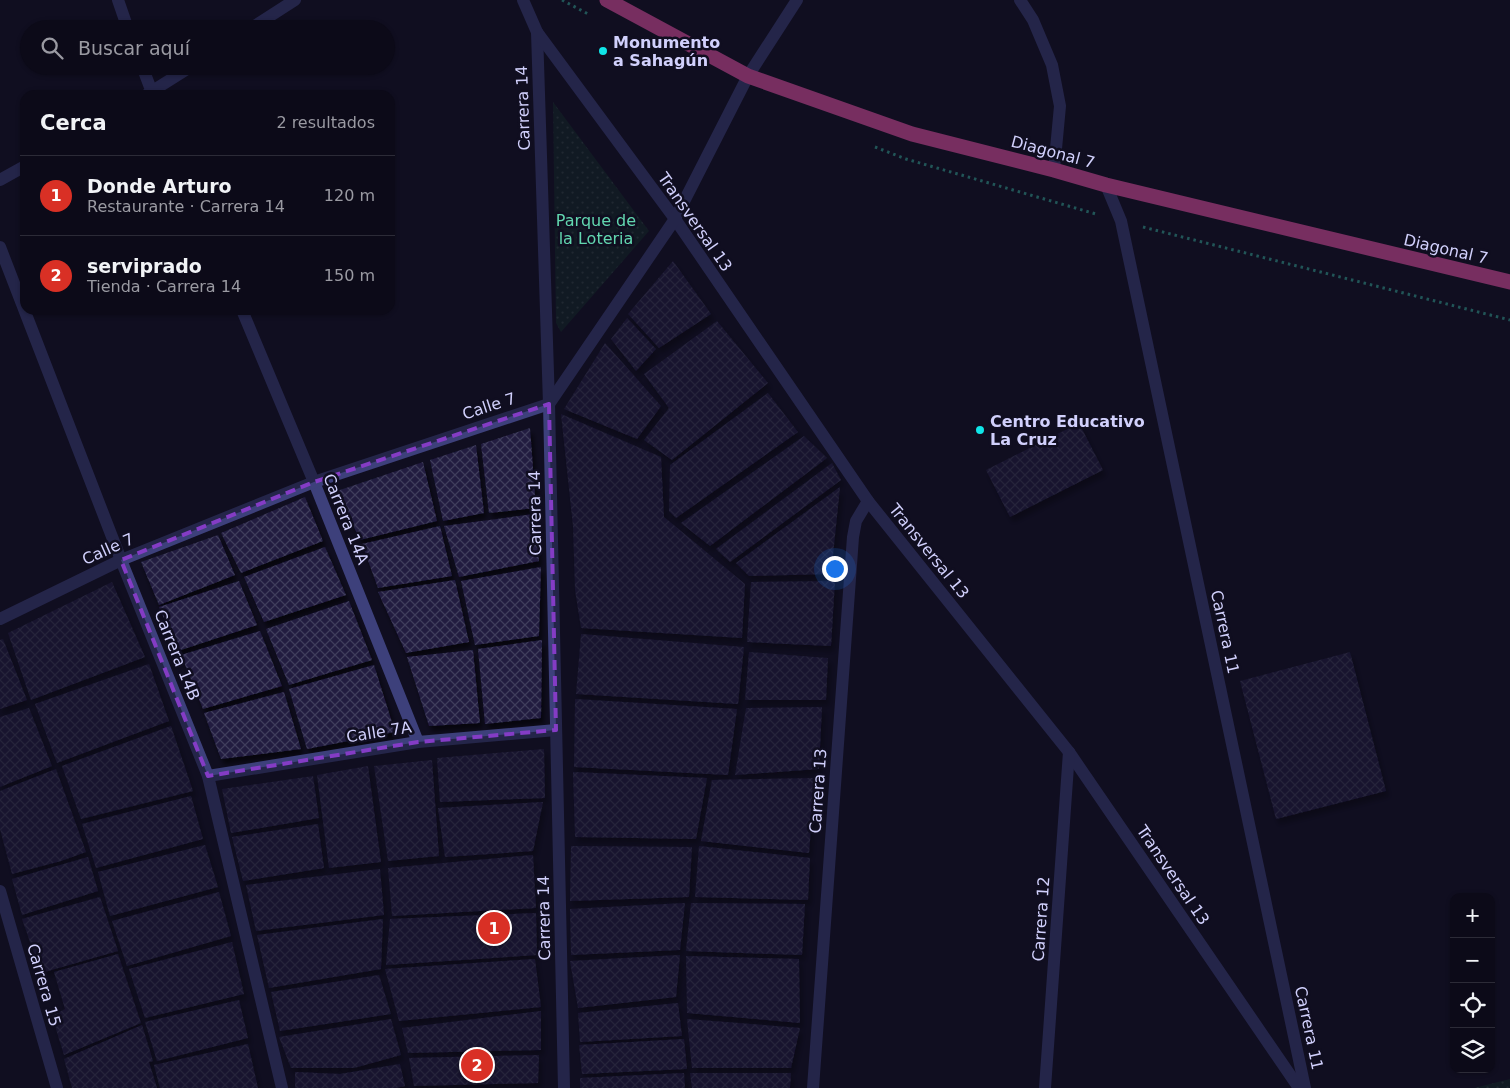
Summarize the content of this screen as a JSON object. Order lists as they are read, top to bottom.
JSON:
{
  "streets": {
    "highway": ["Diagonal 7"],
    "street": [
      "Carrera 14",
      "Transversal 13",
      "Calle 7",
      "Carrera 14A",
      "Carrera 11",
      "Carrera 14B",
      "Calle 7A",
      "Carrera 13",
      "Carrera 12",
      "Carrera 15"
    ]
  },
  "crossings": [
    ["Carrera 14", "Transversal 13"],
    ["Carrera 14", "Calle 7"],
    ["Carrera 14", "Calle 7A"],
    ["Diagonal 7", "Carrera 11"],
    ["Transversal 13", "Carrera 13"],
    ["Transversal 13", "Carrera 12"],
    ["Calle 7", "Carrera 14A"],
    ["Calle 7", "Carrera 14B"],
    ["Carrera 14A", "Calle 7A"],
    ["Carrera 14B", "Calle 7A"]
  ],
  "parks": ["Parque de la Loteria"],
  "places": ["Monumento a Sahagún", "Centro Educativo La Cruz"],
  "page": {
    "search": "Buscar aquí",
    "heading": ["Cerca", "2 resultados"],
    "list": [
      {
        "mark": "1",
        "name": "Donde Arturo",
        "note": "Restaurante · Carrera 14",
        "value": "120 m"
      },
      {
        "mark": "2",
        "name": "serviprado",
        "note": "Tienda · Carrera 14",
        "value": "150 m"
      }
    ],
    "map_buttons": ["+", "−"],
    "pins": ["1", "2"]
  }
}
